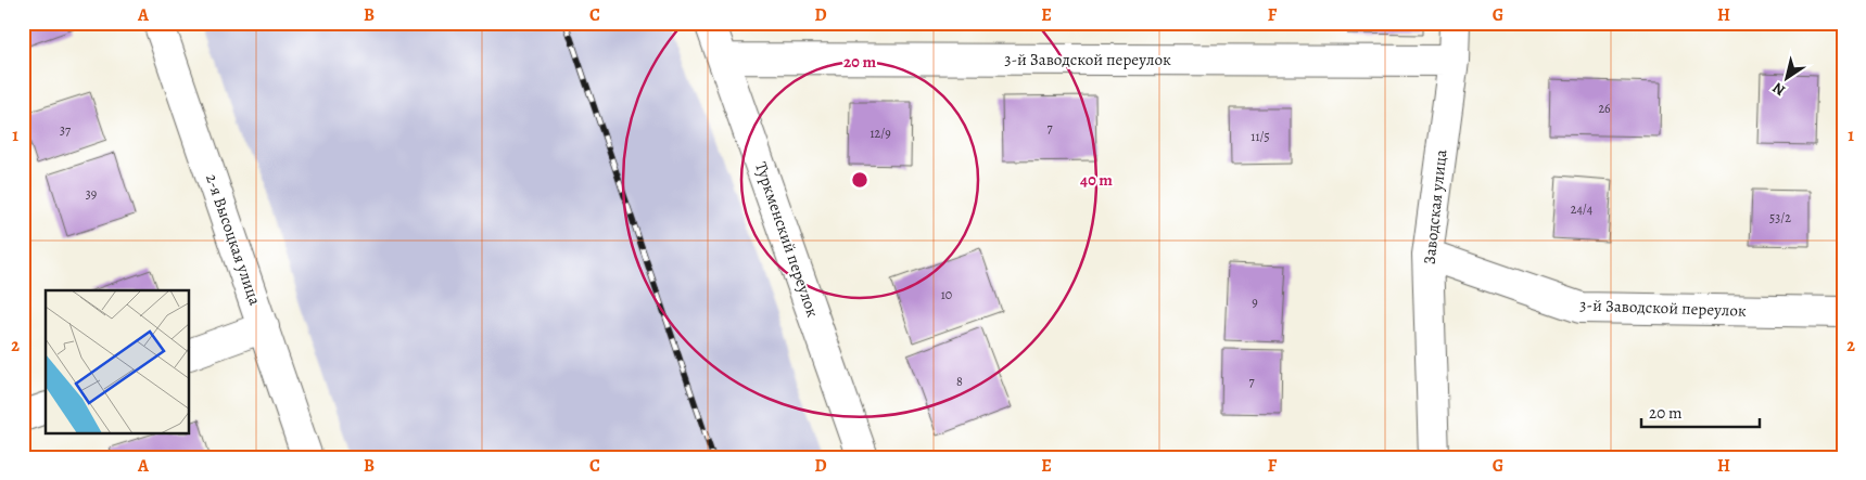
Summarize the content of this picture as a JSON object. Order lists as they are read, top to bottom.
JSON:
{
  "streets": {
    "street": [
      "3-й Заводской переулок",
      "Заводская улица",
      "2-я Высоцкая улица",
      "Туркменский переулок"
    ]
  },
  "crossings": [
    ["3-й Заводской переулок", "Заводская улица"],
    ["3-й Заводской переулок", "Туркменский переулок"]
  ],
  "house_numbers": [
    "26",
    "7",
    "37",
    "12/9",
    "11/5",
    "39",
    "24/4",
    "53/2",
    "10",
    "9",
    "8",
    "7"
  ],
  "scale_bar": "20 m",
  "north": "bottom left",
  "grid": {
    "columns": [
      "A",
      "B",
      "C",
      "D",
      "E",
      "F",
      "G",
      "H"
    ],
    "rows": ["1", "2"]
  },
  "rings": ["20 m", "40 m"]
}
